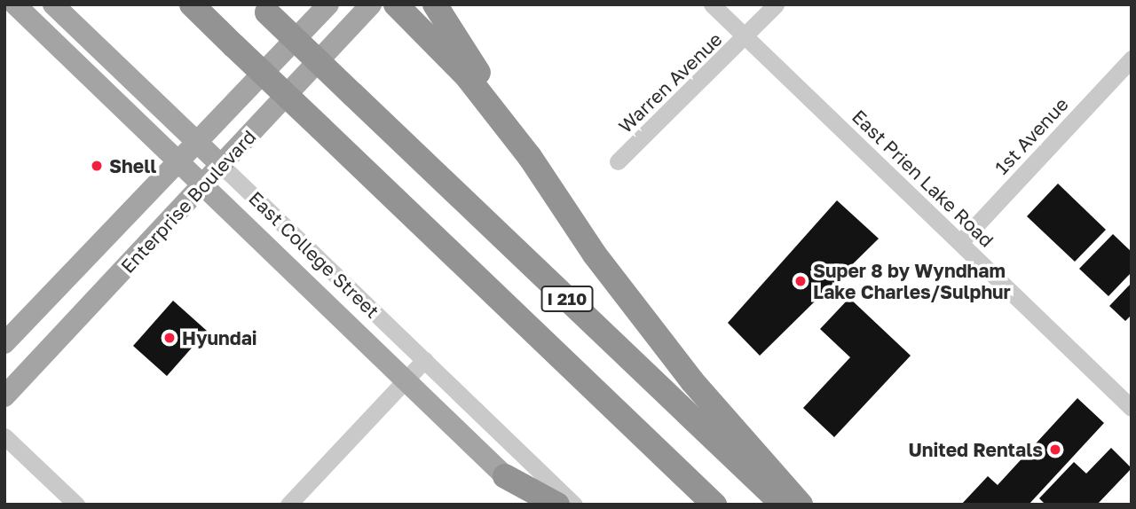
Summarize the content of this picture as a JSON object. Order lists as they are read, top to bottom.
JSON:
{
  "streets": {
    "highway": ["I 210"],
    "main road": ["Enterprise Boulevard", "East College Street"],
    "street": ["Warren Avenue", "1st Avenue", "East Prien Lake Road"]
  },
  "crossings": [
    ["Warren Avenue", "East Prien Lake Road"],
    ["1st Avenue", "East Prien Lake Road"],
    ["Enterprise Boulevard", "East College Street"]
  ],
  "places": [
    "Shell",
    "Super 8 by Wyndham Lake Charles/Sulphur",
    "Hyundai",
    "United Rentals"
  ]
}
